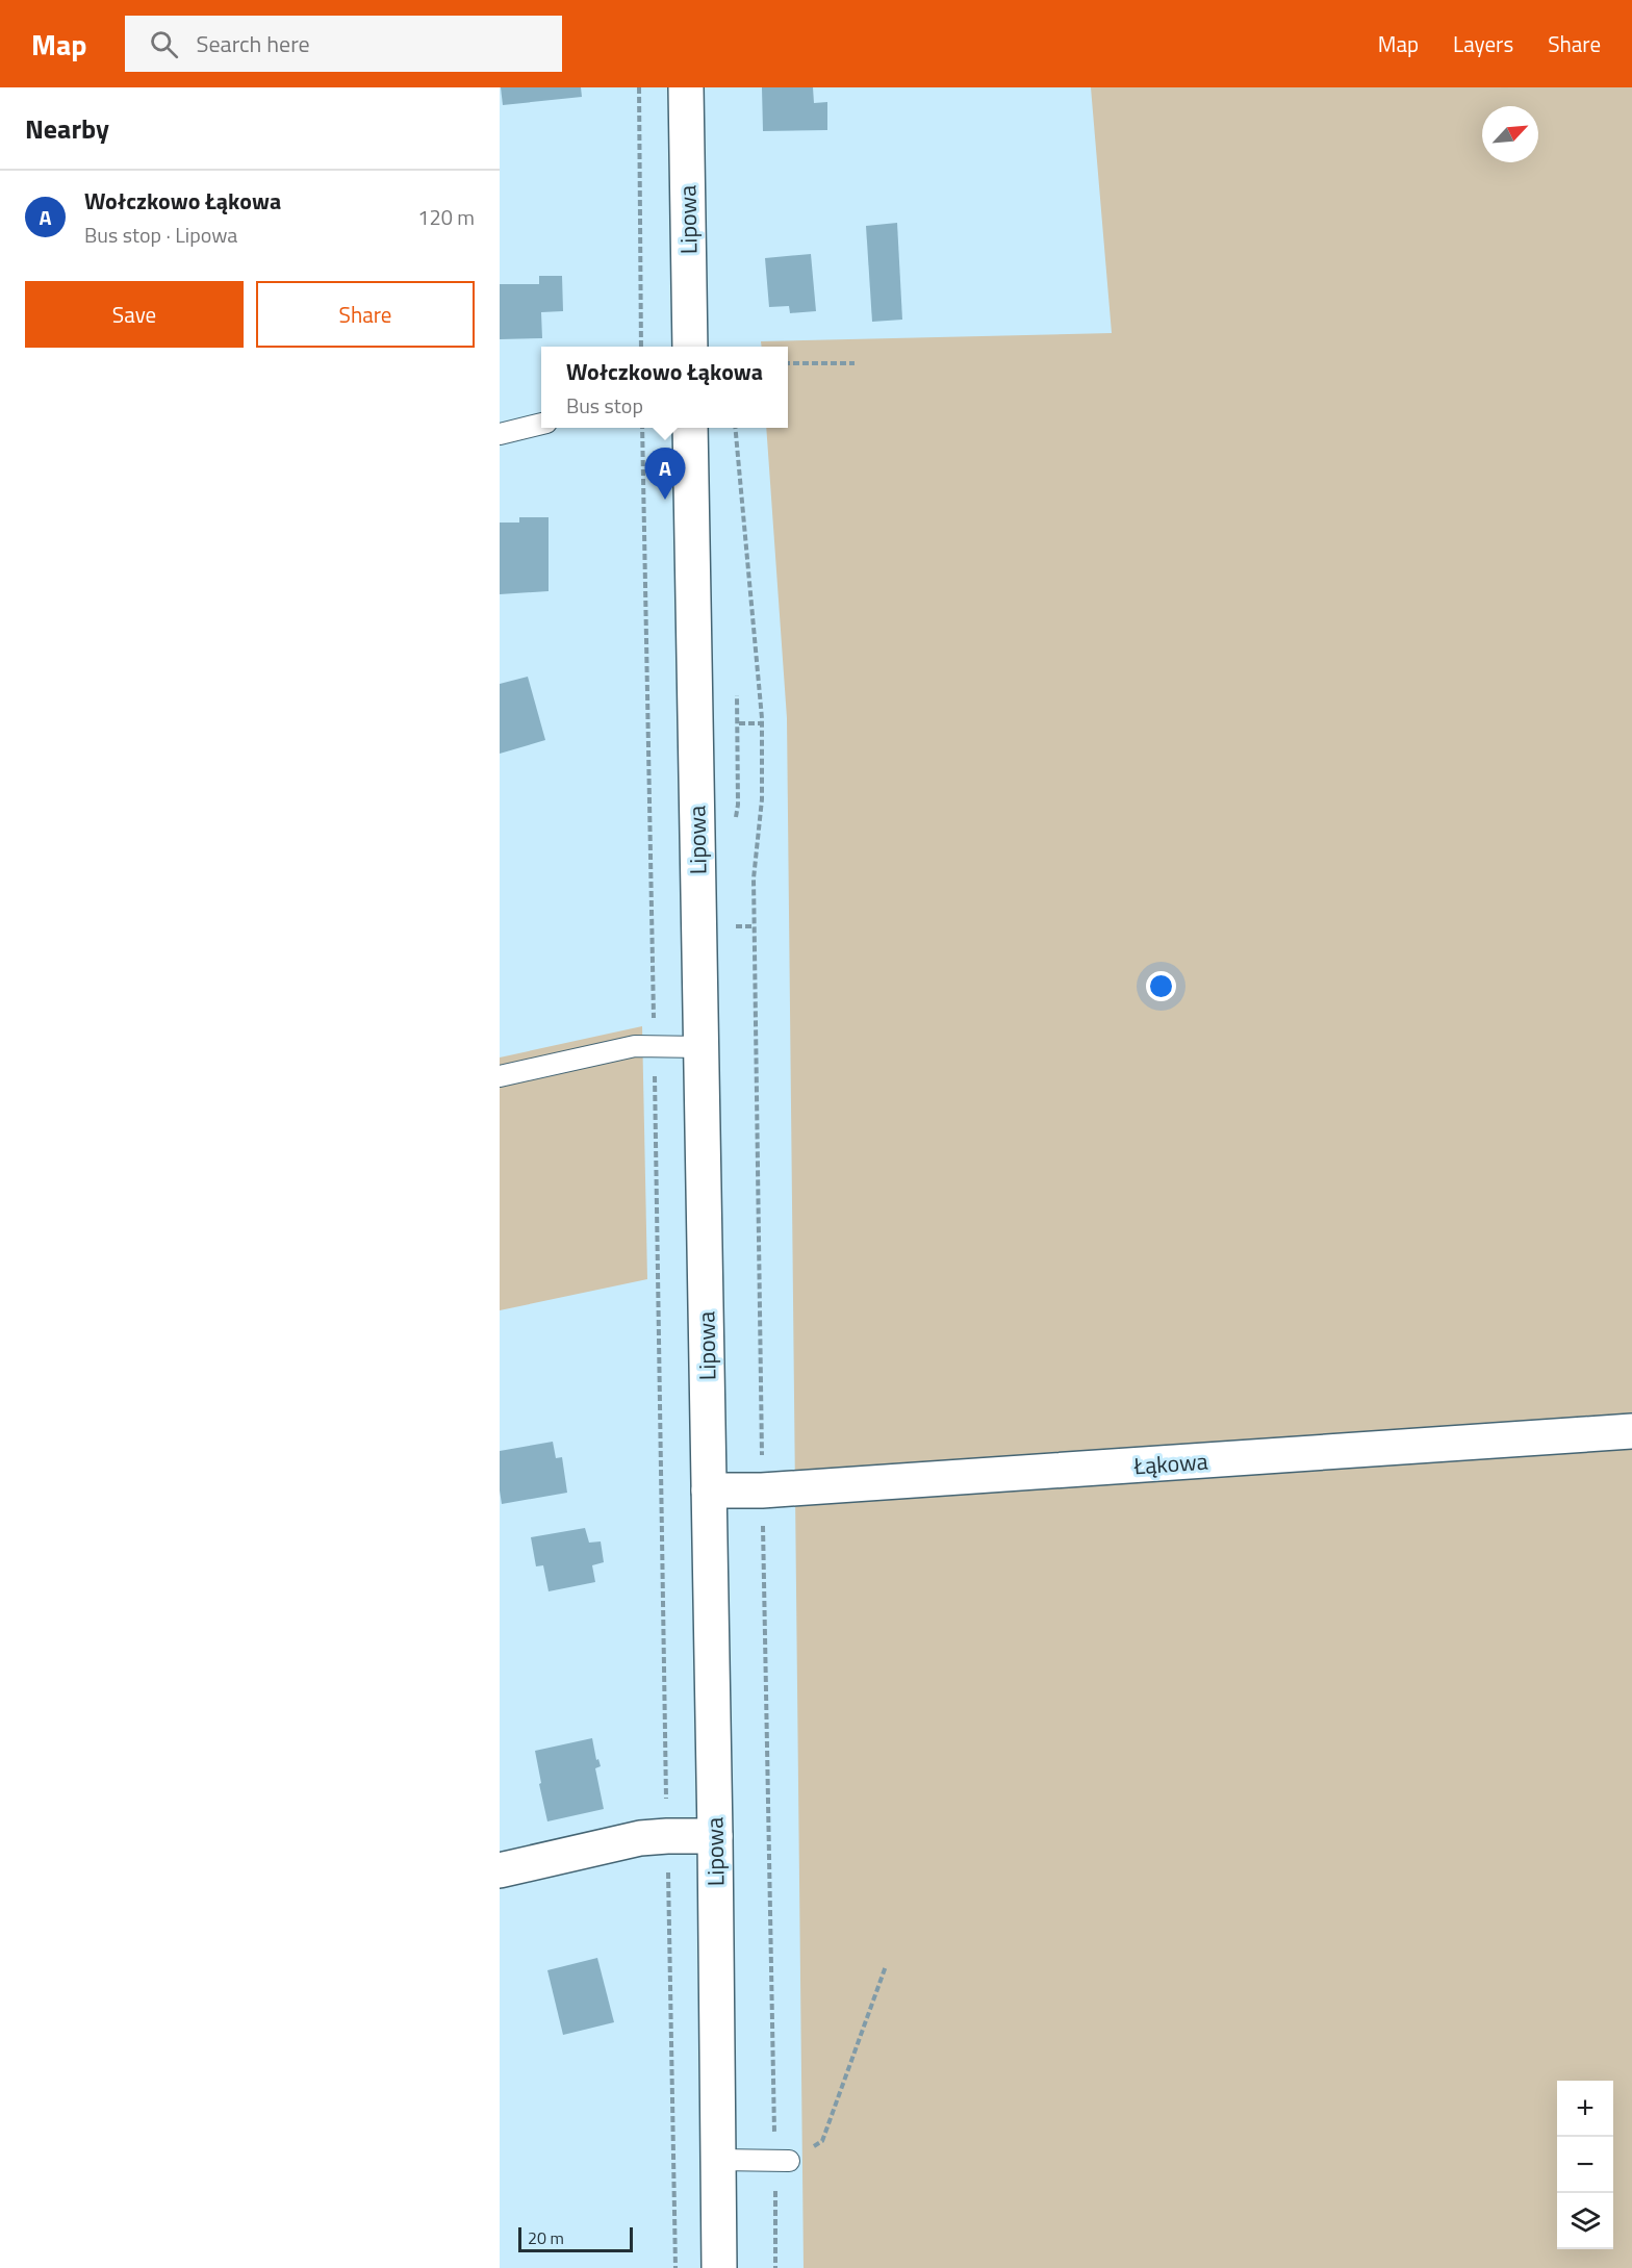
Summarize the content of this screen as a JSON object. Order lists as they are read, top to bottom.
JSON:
{
  "streets": {
    "street": ["Lipowa", "Łąkowa"]
  },
  "crossings": [
    ["Lipowa", "Łąkowa"]
  ],
  "scale_bar": "20 m",
  "north": "top right",
  "page": {
    "header": "Map",
    "search": "Search here",
    "nav": ["Map", "Layers", "Share"],
    "heading": "Nearby",
    "list": [
      {
        "mark": "A",
        "name": "Wołczkowo Łąkowa",
        "note": "Bus stop · Lipowa",
        "value": "120 m"
      }
    ],
    "buttons": ["Save", "Share"],
    "popup": ["Wołczkowo Łąkowa", "Bus stop"],
    "pins": "A",
    "map_buttons": ["+", "−"],
    "scale": "20 m"
  }
}
